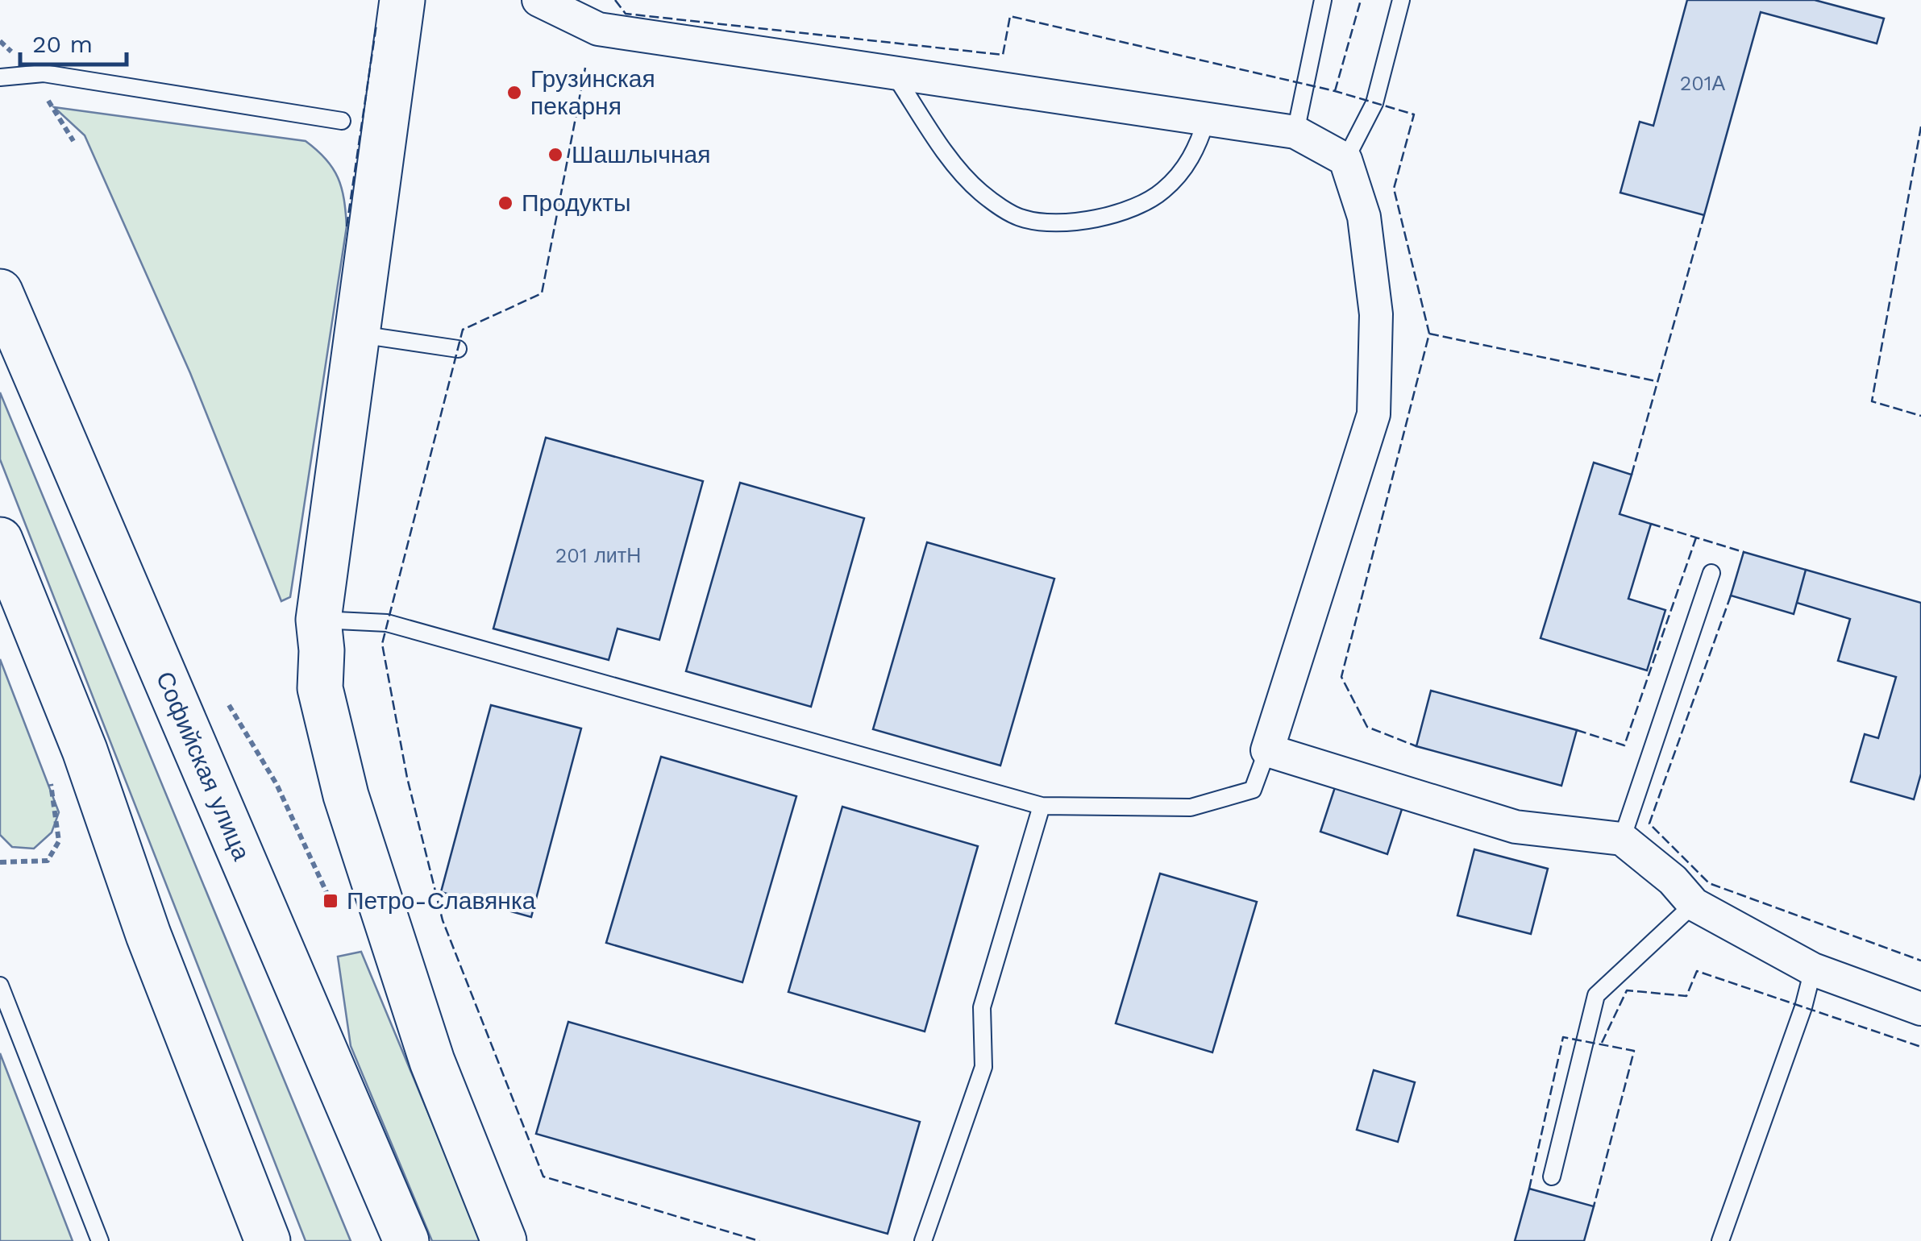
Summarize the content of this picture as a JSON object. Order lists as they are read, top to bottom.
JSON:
{
  "streets": {
    "main road": ["Софийская улица"]
  },
  "places": {
    "other": ["Грузинская пекарня", "Шашлычная", "Продукты"],
    "transit": ["Петро-Славянка"]
  },
  "house_numbers": ["201А", "201 литН"],
  "scale_bar": "20 m"
}
